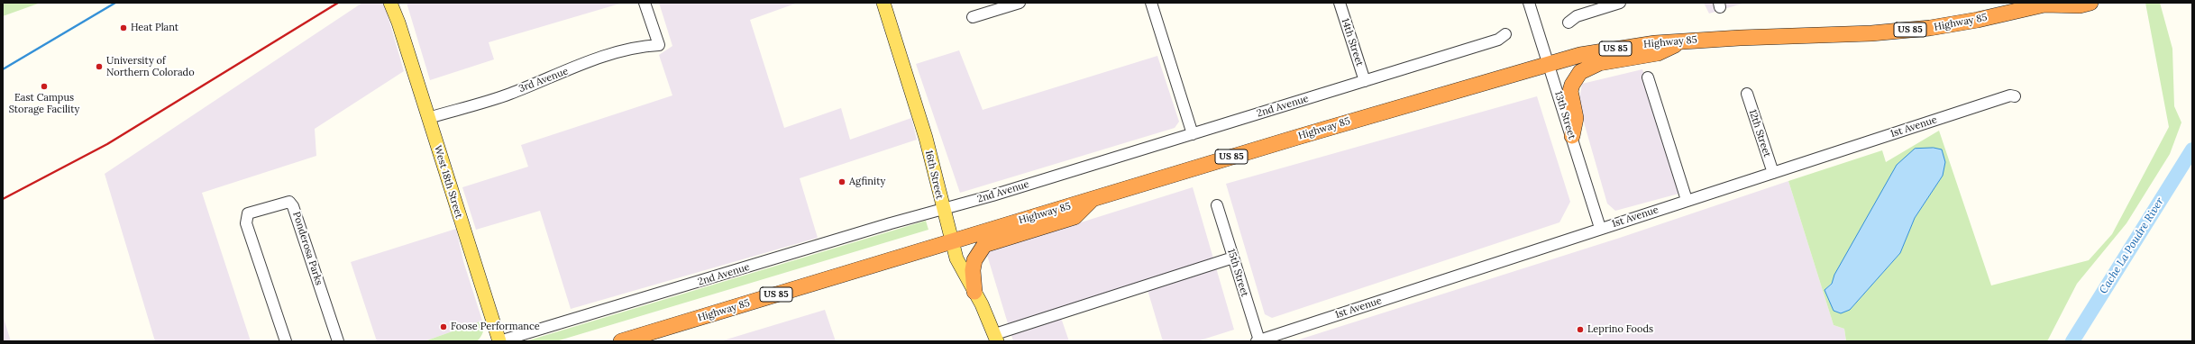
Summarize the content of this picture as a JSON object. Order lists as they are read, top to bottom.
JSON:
{
  "streets": {
    "highway": ["Highway 85", "US 85"],
    "main road": ["16th Street", "West 18th Street"],
    "street": [
      "14th Street",
      "3rd Avenue",
      "2nd Avenue",
      "13th Street",
      "1st Avenue",
      "12th Street",
      "Ponderosa Parks",
      "15th Street"
    ]
  },
  "crossings": [
    ["Highway 85", "13th Street"],
    ["Highway 85", "16th Street"],
    ["14th Street", "2nd Avenue"],
    ["3rd Avenue", "West 18th Street"],
    ["2nd Avenue", "16th Street"],
    ["2nd Avenue", "West 18th Street"],
    ["13th Street", "1st Avenue"],
    ["1st Avenue", "12th Street"],
    ["1st Avenue", "15th Street"]
  ],
  "water": ["Cache La Poudre River"],
  "places": [
    "Heat Plant",
    "University of Northern Colorado",
    "East Campus Storage Facility",
    "Agfinity",
    "Foose Performance",
    "Leprino Foods"
  ]
}
